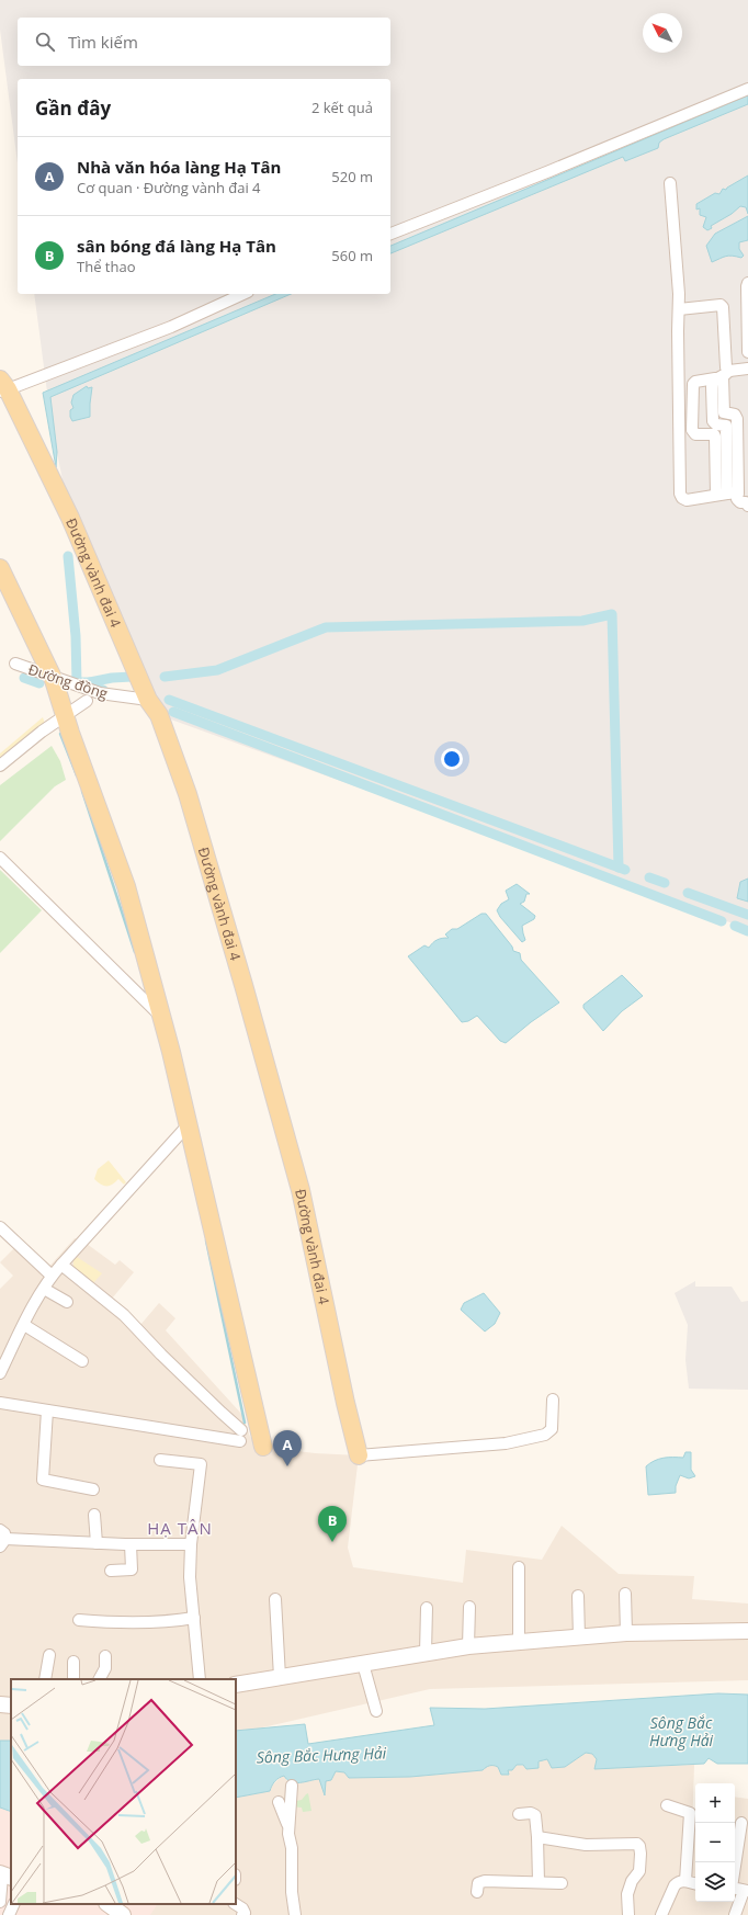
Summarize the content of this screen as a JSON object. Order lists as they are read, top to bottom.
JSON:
{
  "streets": {
    "main road": ["Đường vành đai 4"],
    "street": ["Đường đồng"]
  },
  "crossings": [
    ["Đường vành đai 4", "Đường đồng"]
  ],
  "districts": ["HẠ TÂN"],
  "water": ["Sông Bắc Hưng Hải"],
  "north": "top left",
  "page": {
    "search": "Tìm kiếm",
    "heading": ["Gần đây", "2 kết quả"],
    "list": [
      {
        "mark": "A",
        "name": "Nhà văn hóa làng Hạ Tân",
        "note": "Cơ quan · Đường vành đai 4",
        "value": "520 m"
      },
      {
        "mark": "B",
        "name": "sân bóng đá làng Hạ Tân",
        "note": "Thể thao",
        "value": "560 m"
      }
    ],
    "pins": ["A", "B"],
    "map_buttons": ["+", "−"]
  }
}
